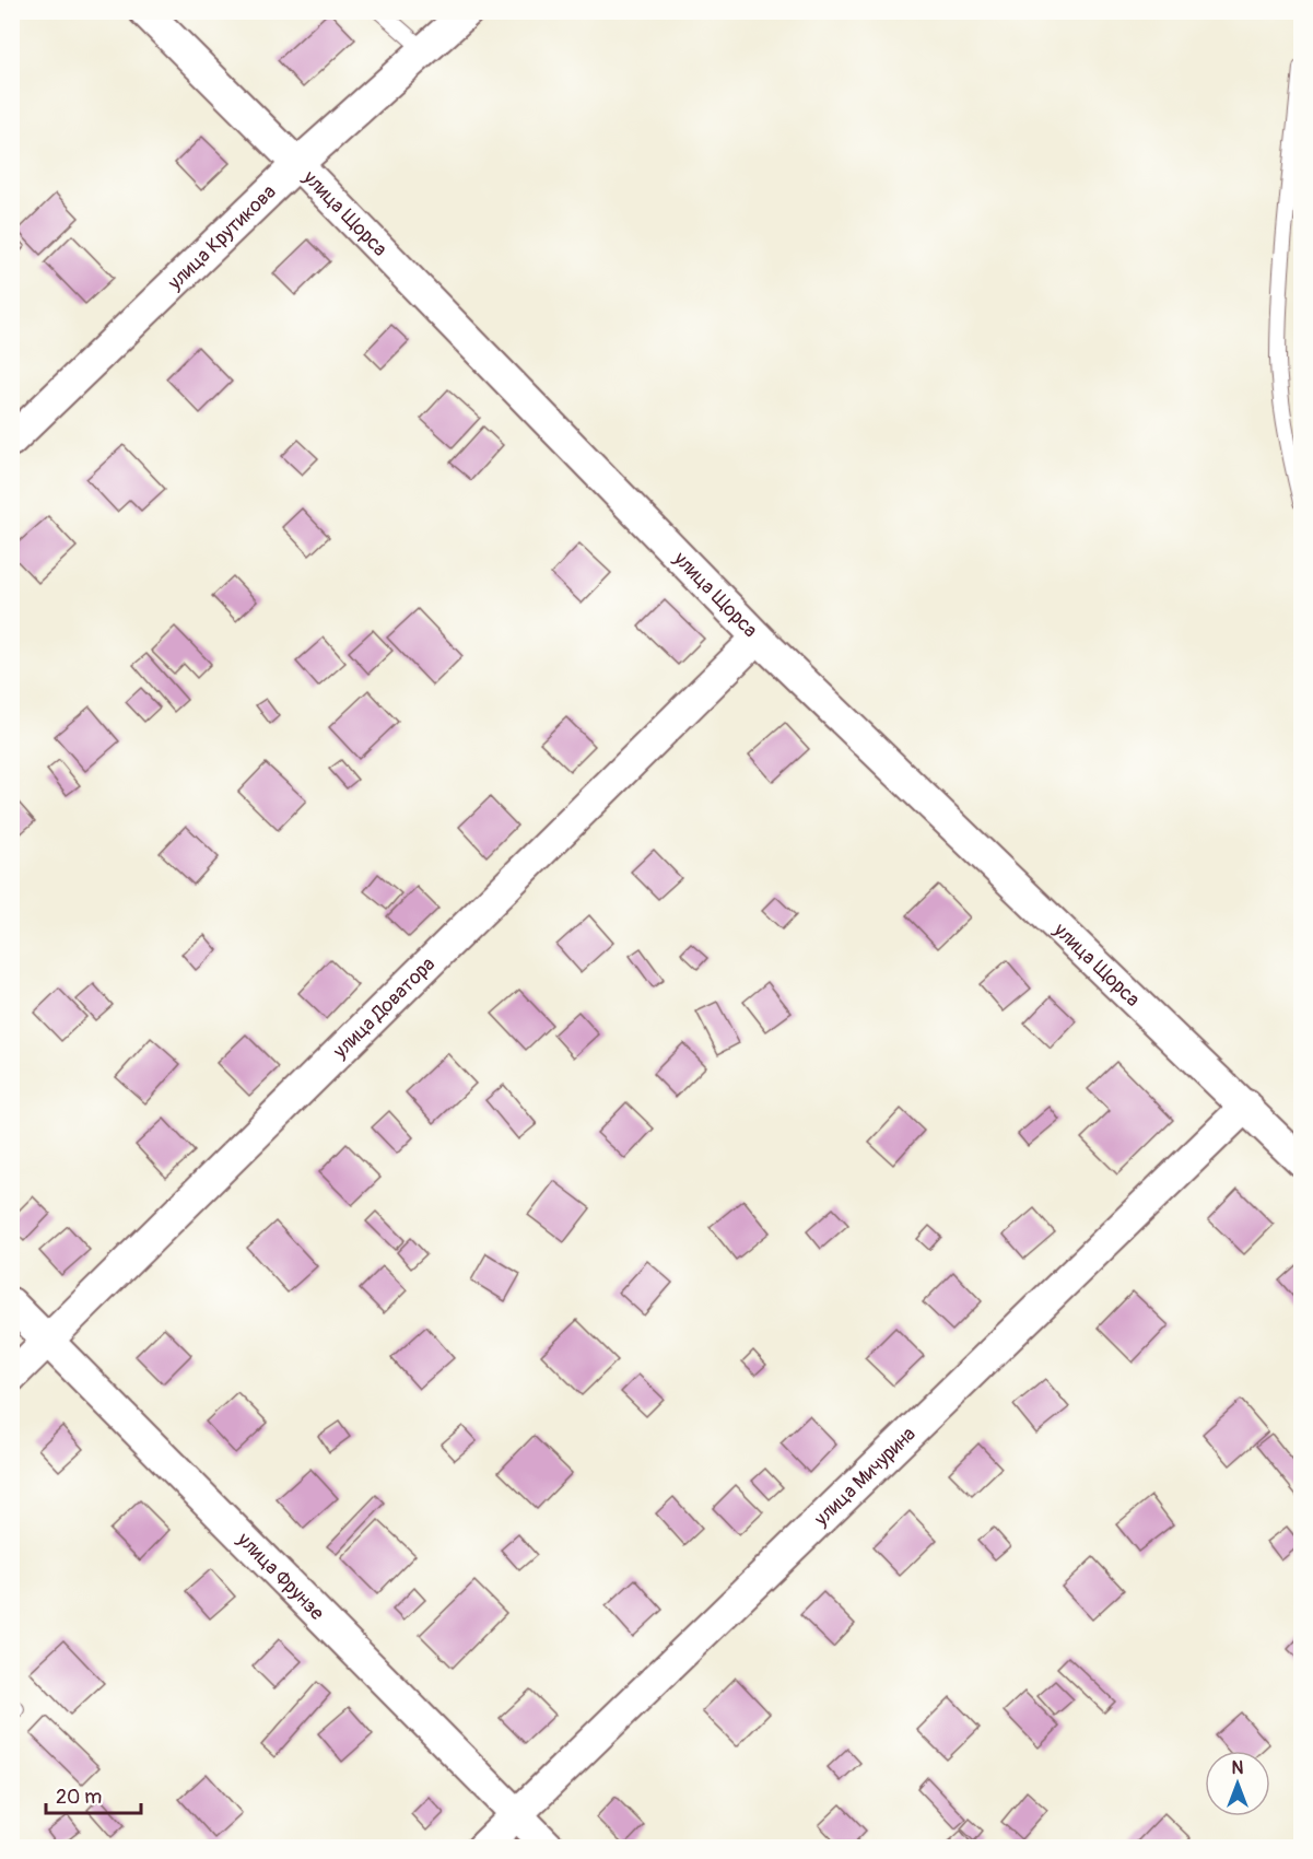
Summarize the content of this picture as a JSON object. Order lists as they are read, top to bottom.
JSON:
{
  "streets": {
    "street": [
      "улица Щорса",
      "улица Крутикова",
      "улица Доватора",
      "улица Мичурина",
      "улица Фрунзе"
    ]
  },
  "crossings": [
    ["улица Щорса", "улица Крутикова"],
    ["улица Щорса", "улица Доватора"],
    ["улица Щорса", "улица Мичурина"],
    ["улица Доватора", "улица Фрунзе"],
    ["улица Мичурина", "улица Фрунзе"]
  ],
  "scale_bar": "20 m",
  "north": "top"
}
